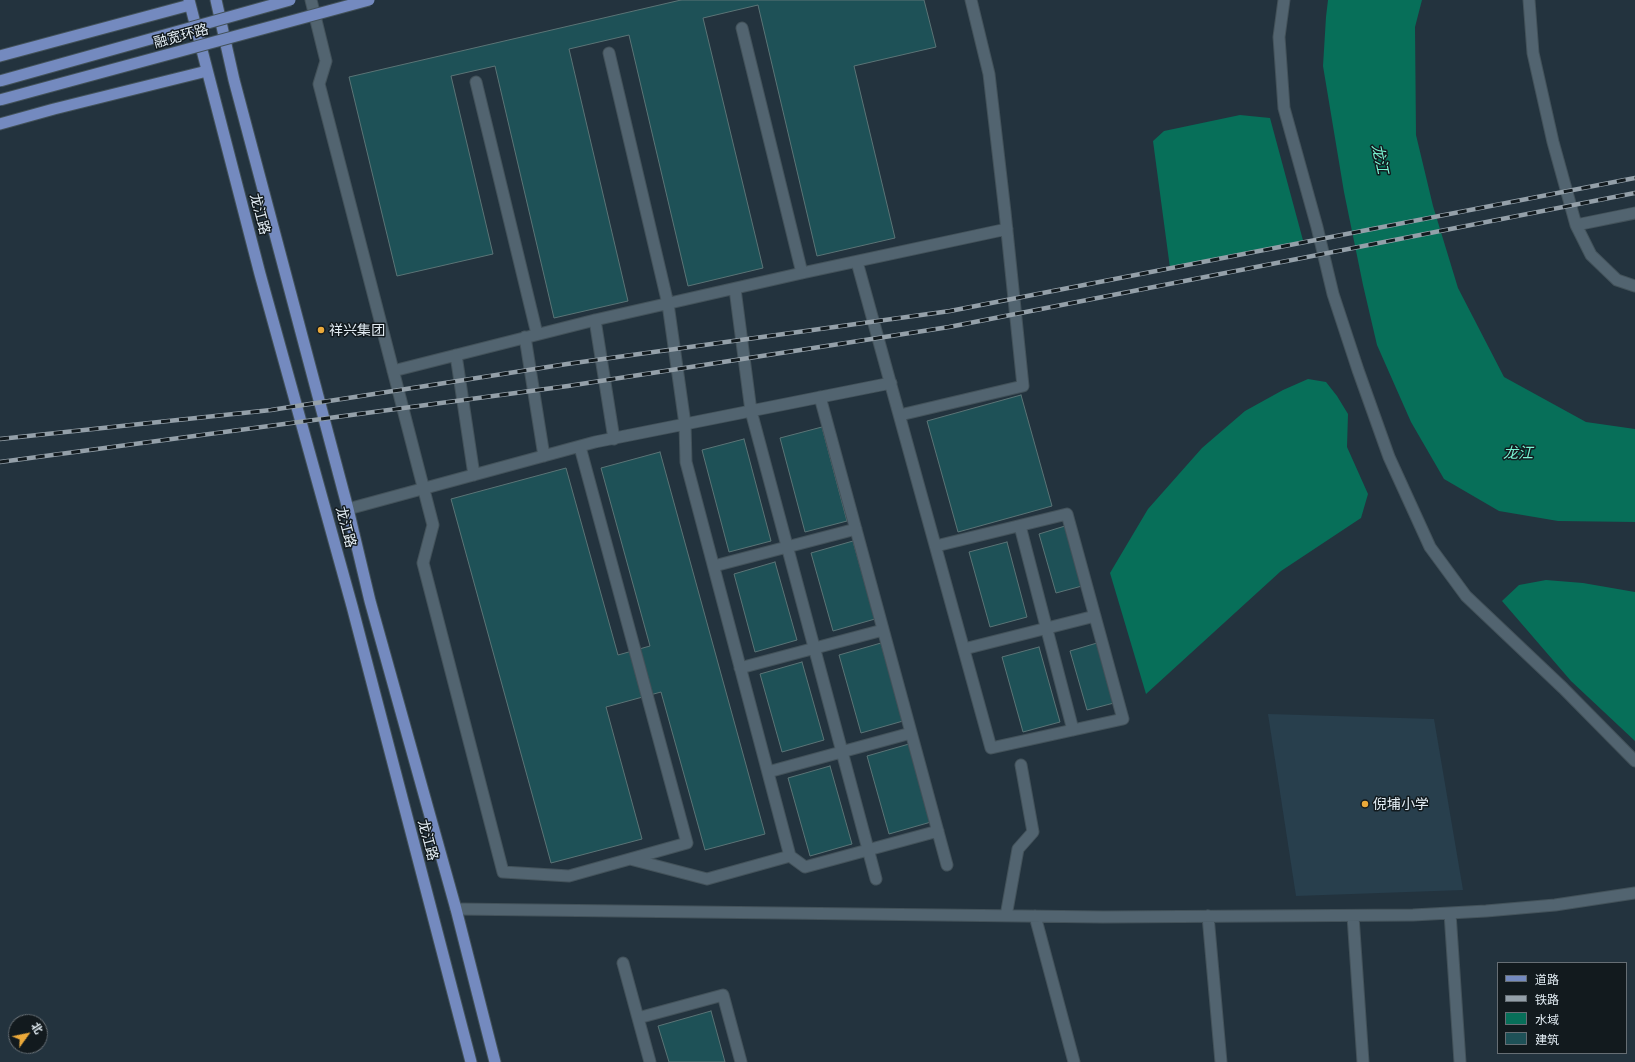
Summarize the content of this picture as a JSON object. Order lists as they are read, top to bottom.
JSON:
{
  "streets": {
    "main road": ["融宽环路", "龙江路"]
  },
  "water": ["龙江"],
  "places": ["祥兴集团", "倪埔小学"],
  "legend": [
    "道路",
    "铁路",
    "水域",
    "建筑"
  ],
  "north": "top right"
}
